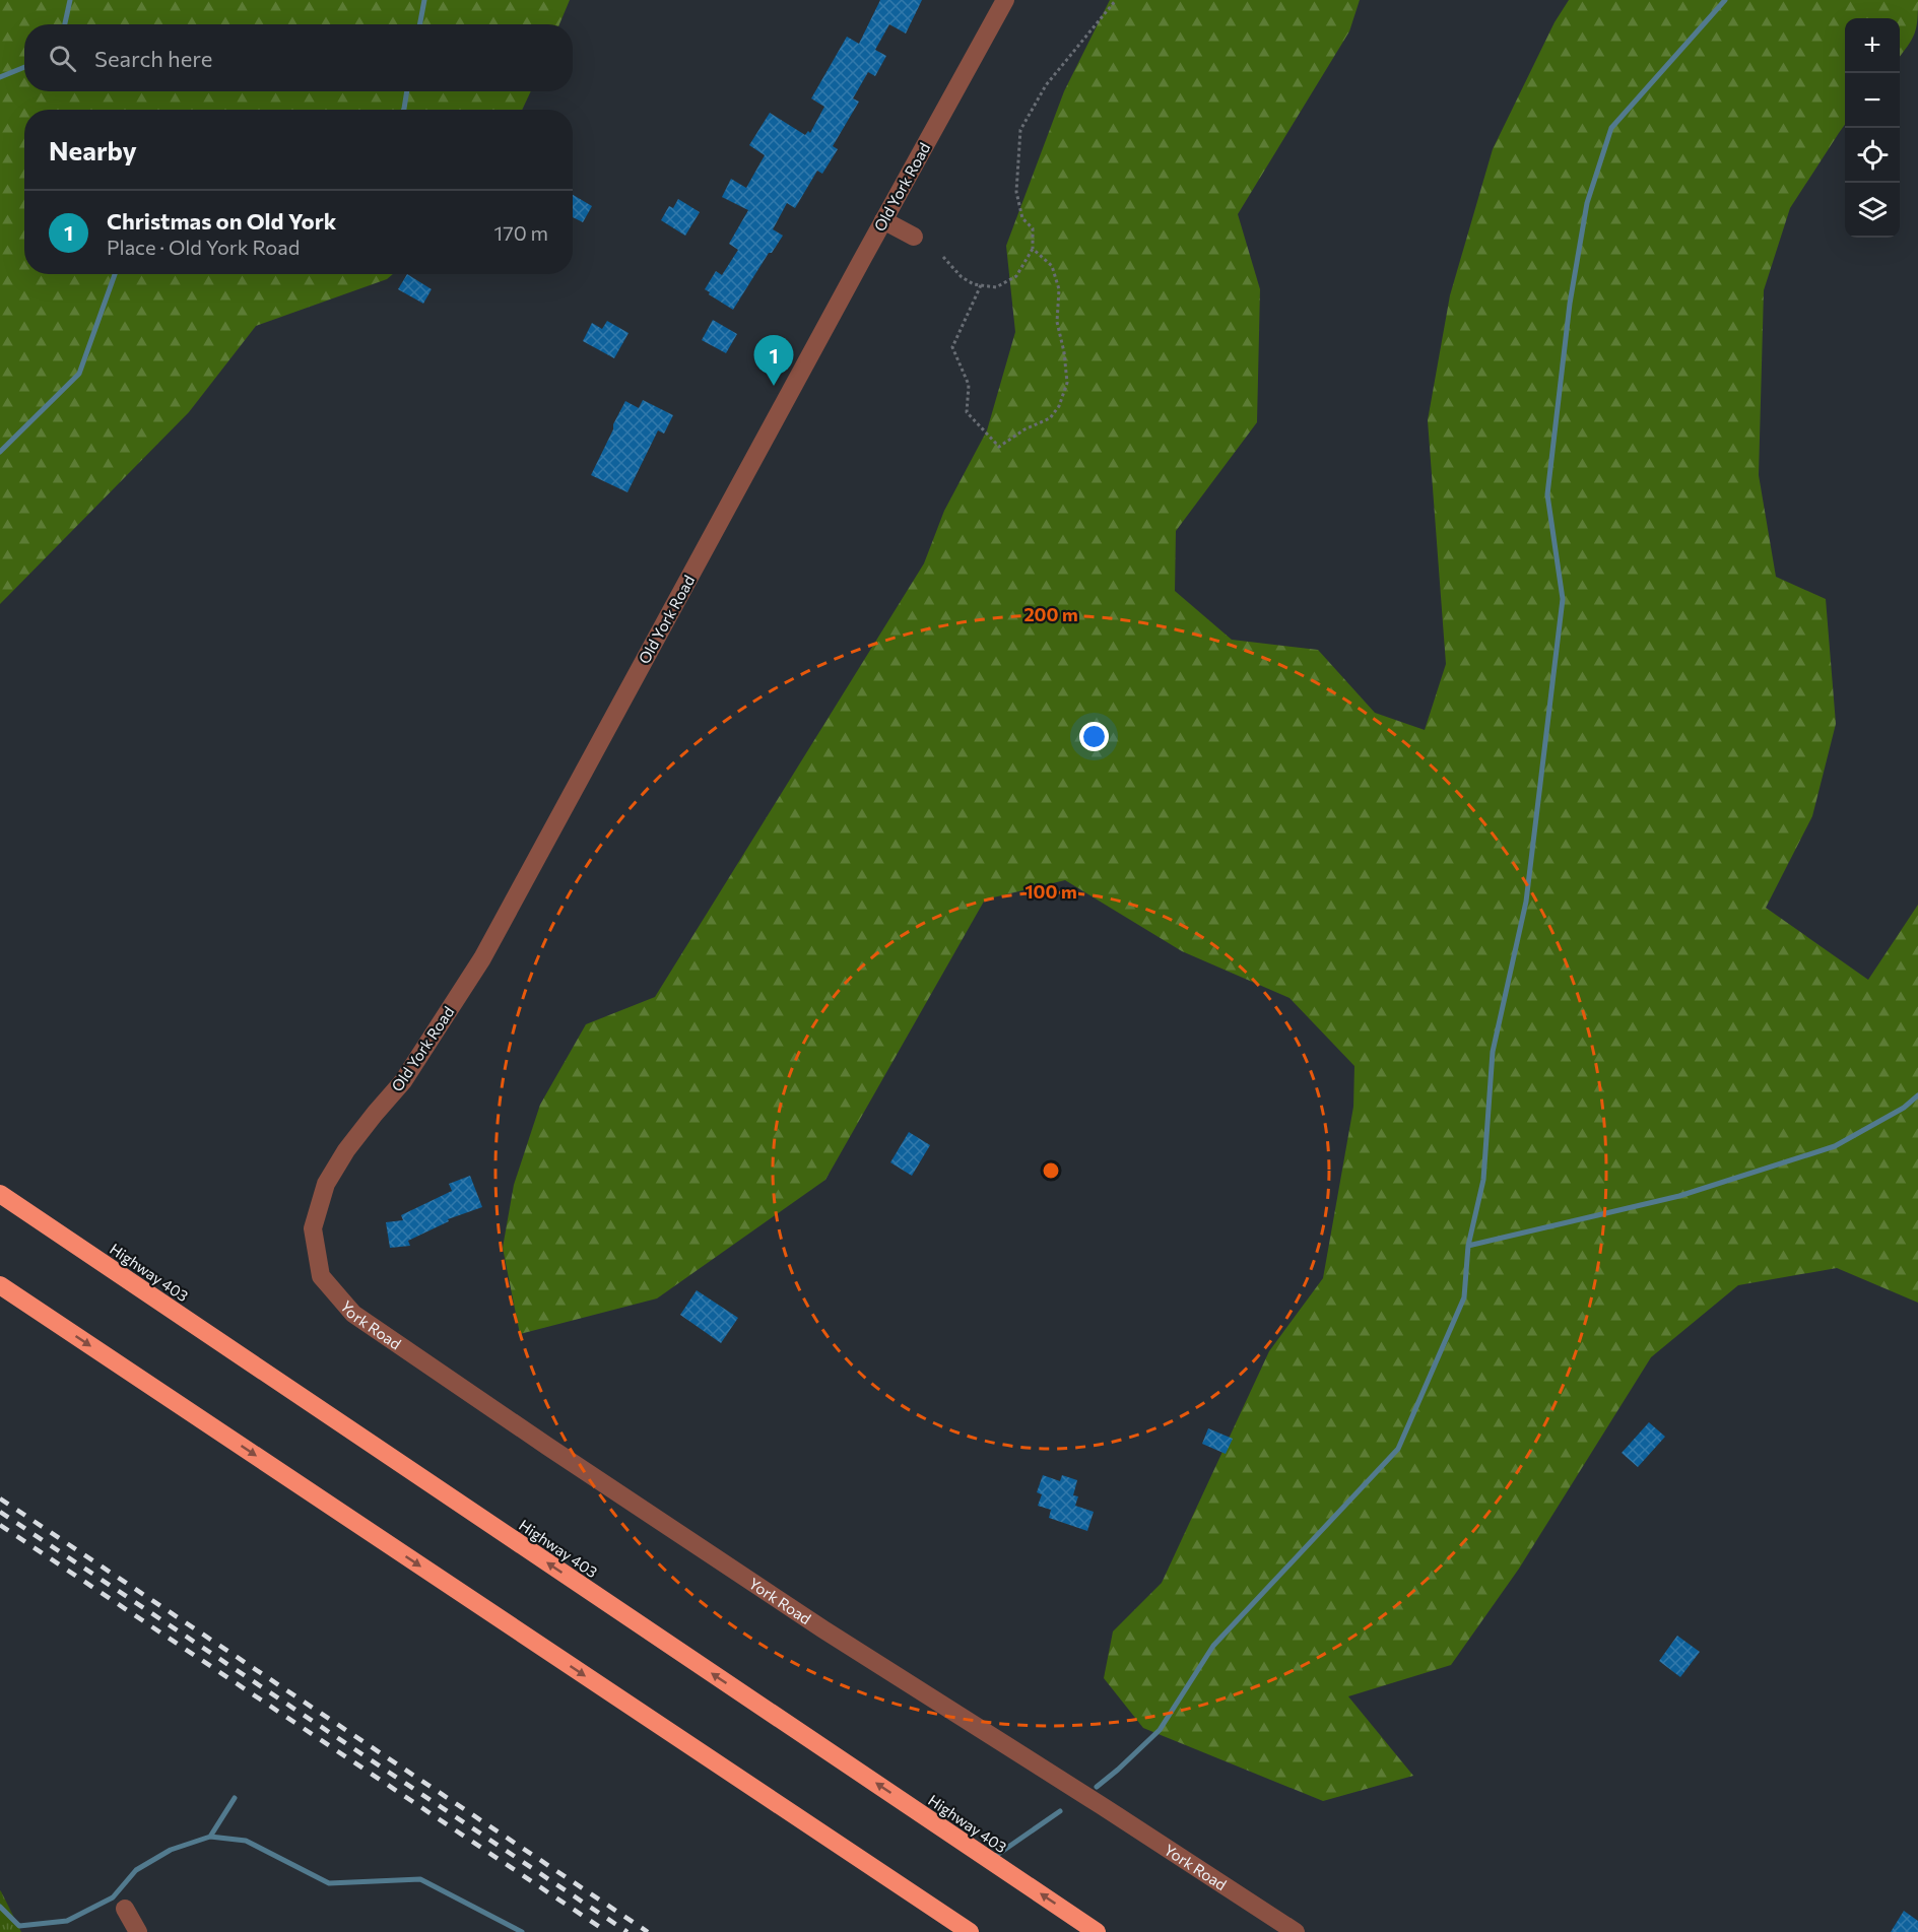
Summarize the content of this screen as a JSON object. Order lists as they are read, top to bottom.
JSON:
{
  "streets": {
    "highway": ["Highway 403"],
    "street": ["Old York Road", "York Road"]
  },
  "crossings": [
    ["Old York Road", "York Road"]
  ],
  "page": {
    "map_buttons": ["+", "−"],
    "search": "Search here",
    "heading": "Nearby",
    "list": [
      {
        "mark": "1",
        "name": "Christmas on Old York",
        "note": "Place · Old York Road",
        "value": "170 m"
      }
    ],
    "pins": "1"
  },
  "rings": ["200 m", "100 m"]
}
